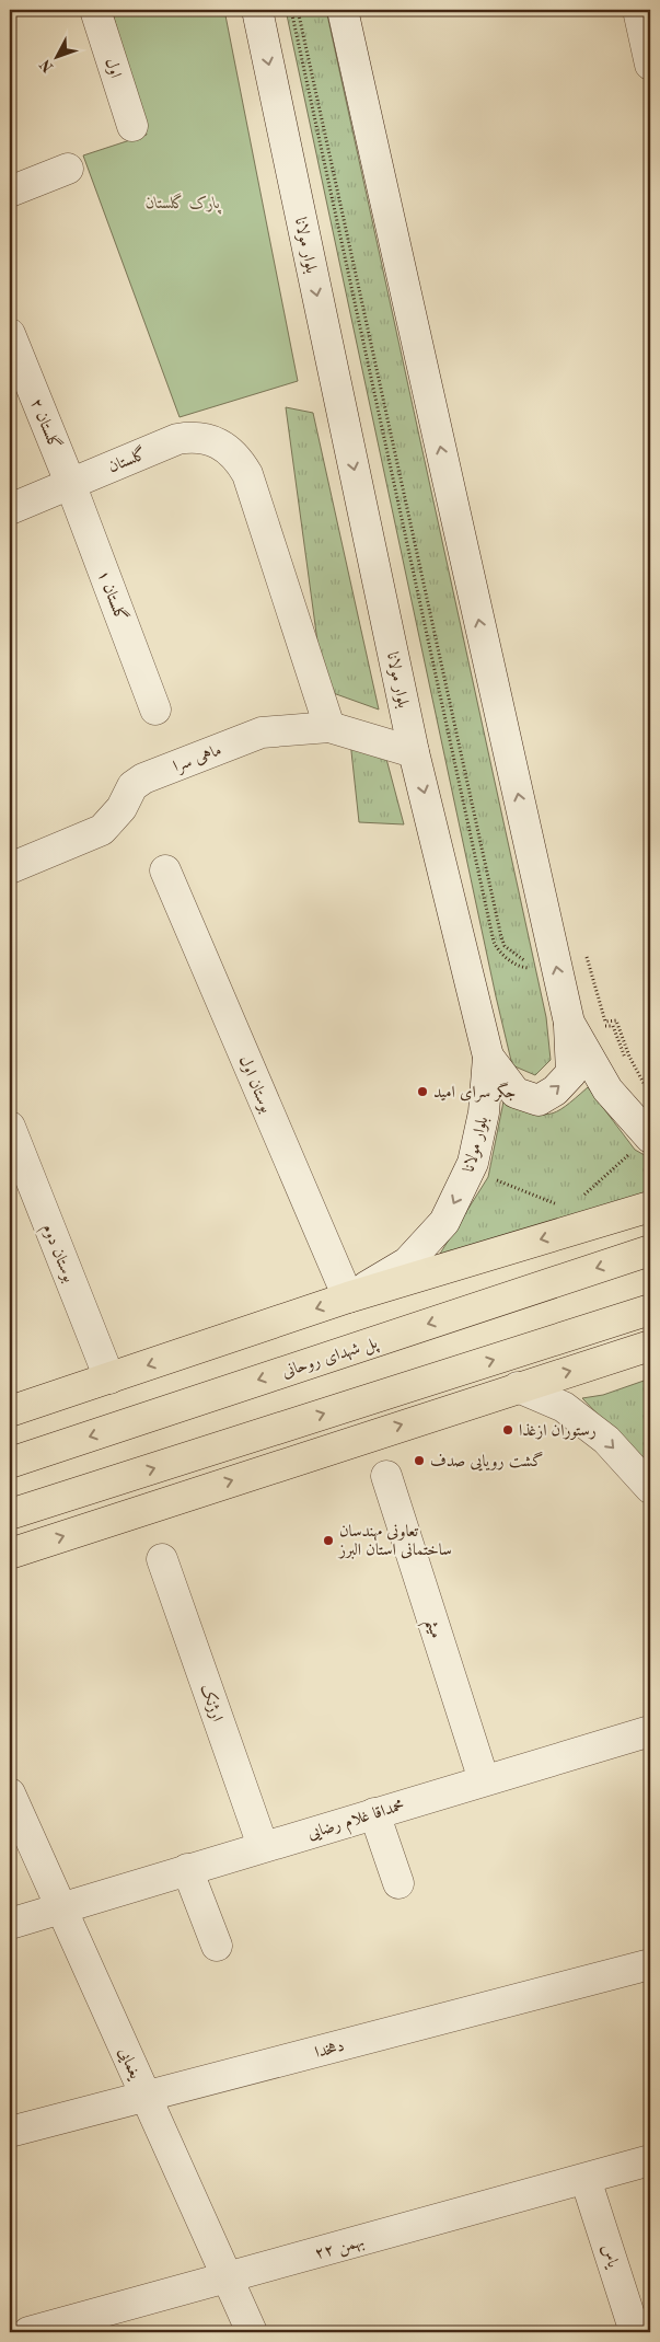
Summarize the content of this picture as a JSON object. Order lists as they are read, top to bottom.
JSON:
{
  "streets": {
    "main road": ["پل شهدای روحانی"],
    "street": [
      "اول",
      "بلوار مولانا",
      "گلستان ۲",
      "گلستان",
      "گلستان ۱",
      "ماهی سرا",
      "بوستان اول",
      "بوستان دوم",
      "میثم",
      "ارژنک",
      "محمداقا غلام رضایی",
      "دهخدا",
      "یغمایی",
      "۲۲ بهمن",
      "یاس"
    ]
  },
  "crossings": [
    ["بلوار مولانا", "ماهی سرا"],
    ["بلوار مولانا", "بوستان اول"],
    ["گلستان ۲", "گلستان"],
    ["گلستان ۲", "گلستان ۱"],
    ["گلستان", "گلستان ۱"],
    ["گلستان", "ماهی سرا"],
    ["میثم", "محمداقا غلام رضایی"],
    ["ارژنک", "محمداقا غلام رضایی"],
    ["محمداقا غلام رضایی", "یغمایی"],
    ["دهخدا", "یغمایی"],
    ["یغمایی", "۲۲ بهمن"],
    ["۲۲ بهمن", "یاس"]
  ],
  "parks": ["پارک گلستان"],
  "places": [
    "جگر سرای امید",
    "رستوران ازغذا",
    "گشت رویایی صدف",
    "تعاونی مهندسان ساختمانی استان البرز"
  ],
  "north": "bottom left"
}
